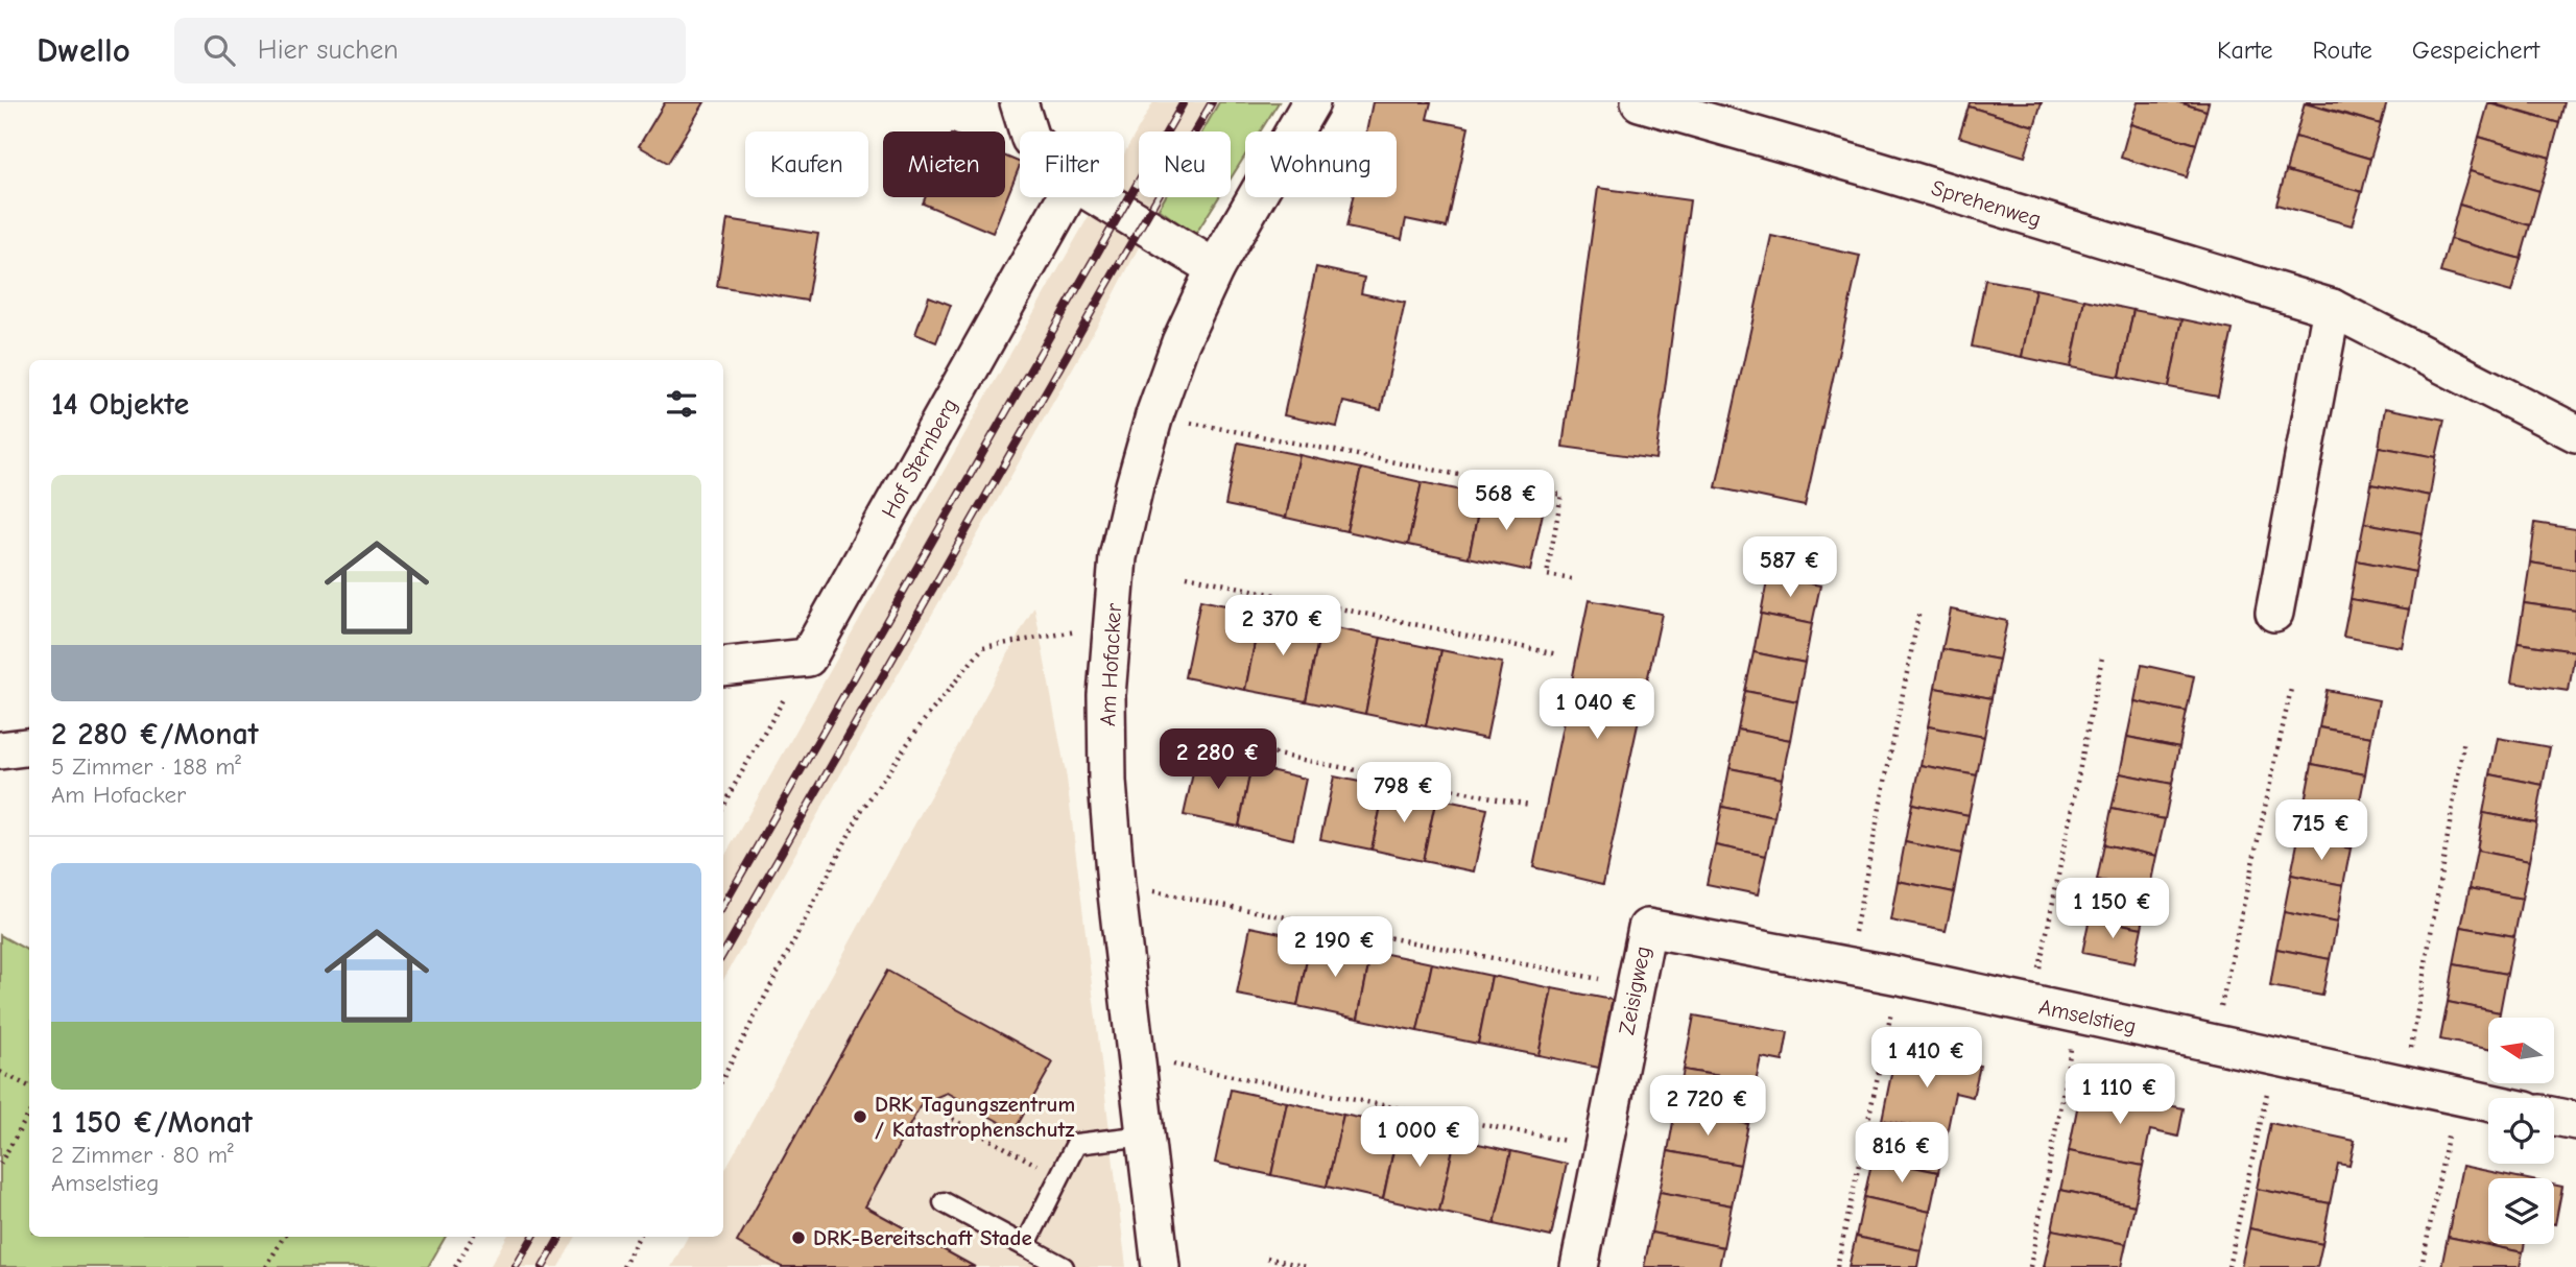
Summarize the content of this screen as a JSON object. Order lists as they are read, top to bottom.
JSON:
{
  "streets": {
    "street": [
      "Sprehenweg",
      "Hof Sternberg",
      "Am Hofacker",
      "Zeisigweg",
      "Amselstieg"
    ]
  },
  "crossings": [
    ["Zeisigweg", "Amselstieg"]
  ],
  "places": ["DRK Tagungszentrum / Katastrophenschutz", "DRK-Bereitschaft Stade"],
  "north": "left",
  "page": {
    "header": "Dwello",
    "search": "Hier suchen",
    "nav": ["Karte", "Route", "Gespeichert"],
    "chip": [
      "Kaufen",
      "Mieten",
      "Filter",
      "Neu",
      "Wohnung"
    ],
    "heading": "14 Objekte",
    "list": [
      {
        "name": "2 280 €/Monat",
        "note": "5 Zimmer · 188 m² · Am Hofacker"
      },
      {
        "name": "1 150 €/Monat",
        "note": "2 Zimmer · 80 m² · Amselstieg"
      }
    ],
    "price": [
      "568 €",
      "587 €",
      "2 370 €",
      "1 040 €",
      "2 280 €",
      "798 €",
      "715 €",
      "1 150 €",
      "2 190 €",
      "1 410 €",
      "1 110 €",
      "2 720 €",
      "1 000 €",
      "816 €"
    ]
  }
}
